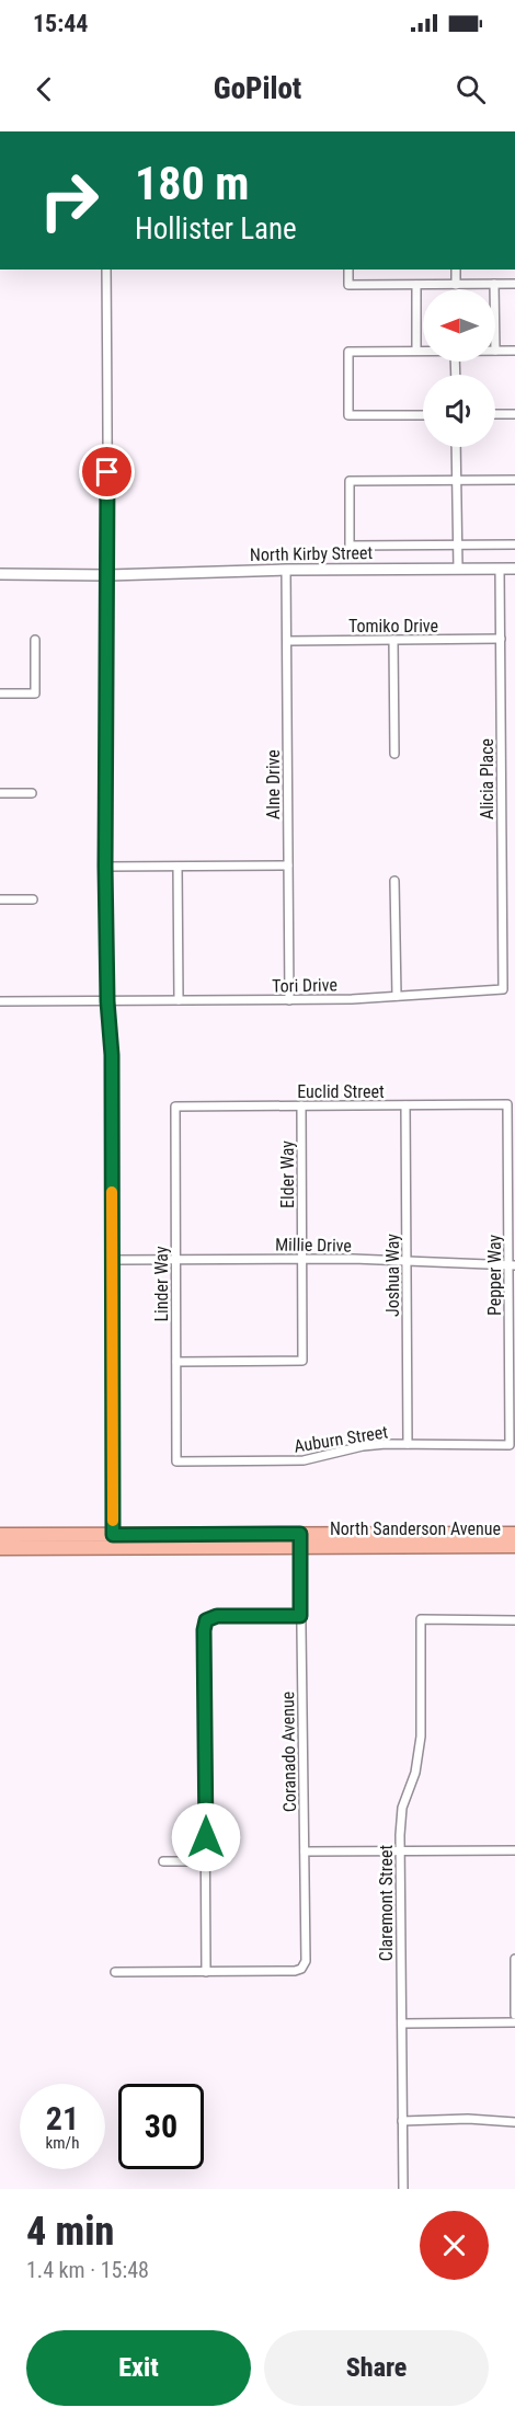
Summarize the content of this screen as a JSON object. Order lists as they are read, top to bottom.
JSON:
{
  "streets": {
    "highway": ["North Sanderson Avenue"],
    "street": [
      "North Kirby Street",
      "Tomiko Drive",
      "Alicia Place",
      "Alne Drive",
      "Tori Drive",
      "Euclid Street",
      "Elder Way",
      "Millie Drive",
      "Joshua Way",
      "Pepper Way",
      "Linder Way",
      "Auburn Street",
      "Coranado Avenue",
      "Claremont Street"
    ]
  },
  "crossings": [
    ["North Kirby Street", "Alicia Place"],
    ["North Kirby Street", "Alne Drive"],
    ["Tomiko Drive", "Alicia Place"],
    ["Tomiko Drive", "Alne Drive"],
    ["Alicia Place", "Tori Drive"],
    ["Alne Drive", "Tori Drive"],
    ["Euclid Street", "Elder Way"],
    ["Euclid Street", "Joshua Way"],
    ["Euclid Street", "Pepper Way"],
    ["Euclid Street", "Linder Way"],
    ["Elder Way", "Millie Drive"],
    ["Elder Way", "Linder Way"],
    ["Millie Drive", "Joshua Way"],
    ["Millie Drive", "Pepper Way"],
    ["Millie Drive", "Linder Way"],
    ["Joshua Way", "Auburn Street"],
    ["Pepper Way", "Auburn Street"],
    ["Linder Way", "Auburn Street"],
    ["North Sanderson Avenue", "Coranado Avenue"]
  ],
  "north": "left",
  "page": {
    "status": "15:44",
    "header": "GoPilot",
    "turn": ["180 m", "Hollister Lane"],
    "speed": "21 km/h",
    "limit": "30",
    "heading": ["4 min", "1.4 km · 15:48"],
    "buttons": ["Exit", "Share"]
  }
}
